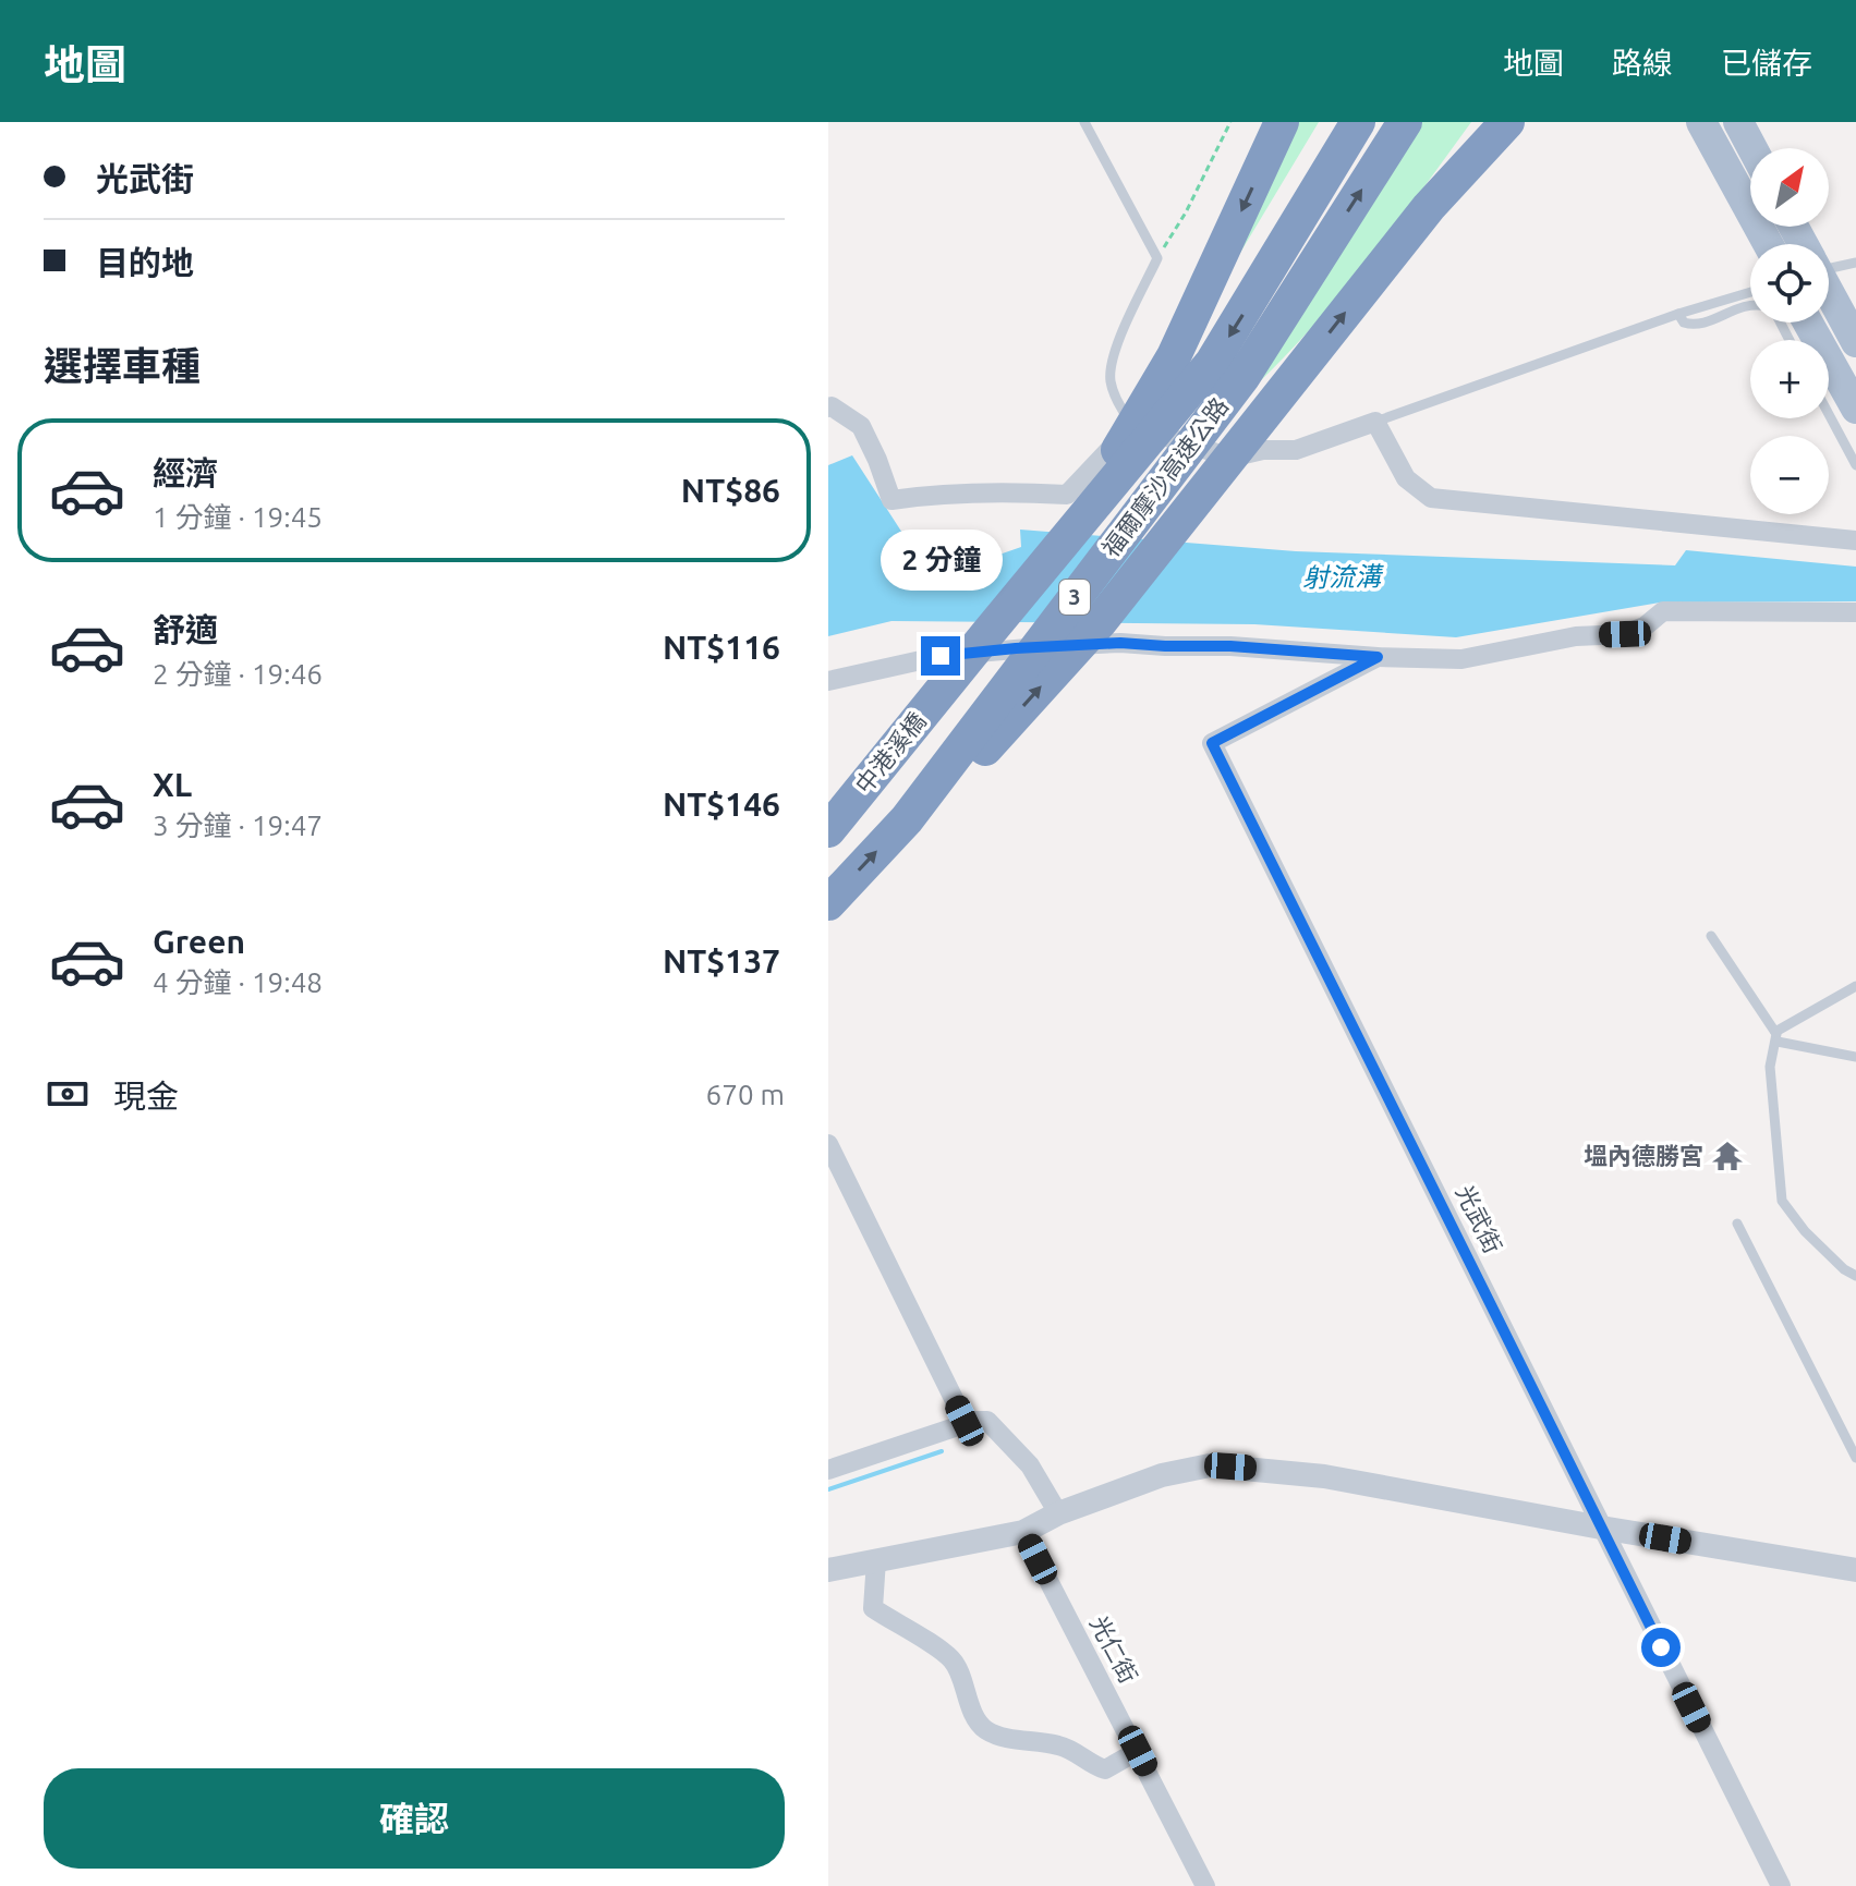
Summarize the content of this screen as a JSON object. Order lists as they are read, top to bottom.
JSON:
{
  "streets": {
    "highway": ["福爾摩沙高速公路", "3", "中港溪橋"],
    "street": ["光武街", "光仁街"]
  },
  "crossings": [
    ["福爾摩沙高速公路", "3"],
    ["福爾摩沙高速公路", "中港溪橋"]
  ],
  "water": ["射流溝"],
  "places": {
    "temple": ["塭內德勝宮"]
  },
  "north": "top right",
  "page": {
    "header": "地圖",
    "nav": ["地圖", "路線", "已儲存"],
    "banner": ["光武街", "目的地"],
    "map_buttons": ["+", "−"],
    "heading": "選擇車種",
    "list": [
      {
        "name": "經濟",
        "note": "1 分鐘 · 19:45",
        "value": "NT$86"
      },
      {
        "name": "舒適",
        "note": "2 分鐘 · 19:46",
        "value": "NT$116"
      },
      {
        "name": "XL",
        "note": "3 分鐘 · 19:47",
        "value": "NT$146"
      },
      {
        "name": "Green",
        "note": "4 分鐘 · 19:48",
        "value": "NT$137"
      }
    ],
    "bubble": "2 分鐘",
    "pay": ["現金", "670 m"],
    "buttons": "確認"
  }
}
